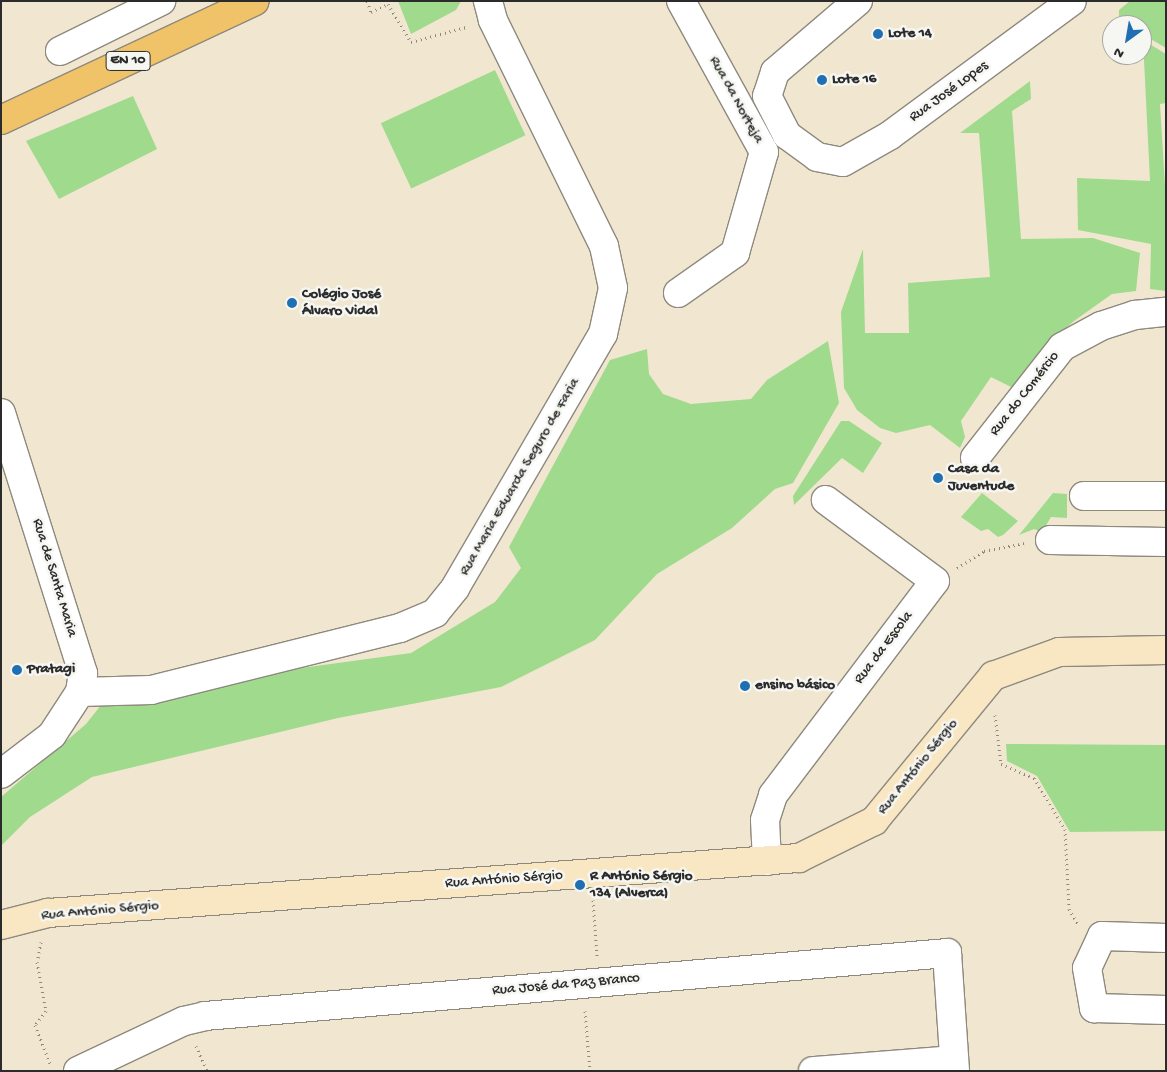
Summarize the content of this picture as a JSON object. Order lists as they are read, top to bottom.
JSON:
{
  "streets": {
    "main road": ["EN 10", "Rua António Sérgio"],
    "street": [
      "Rua José Lopes",
      "Rua da Norteja",
      "Rua do Comércio",
      "Rua Maria Eduarda Seguro de Faria",
      "Rua de Santa Maria",
      "Rua da Escola",
      "Rua José da Paz Branco"
    ]
  },
  "crossings": [
    ["Rua Maria Eduarda Seguro de Faria", "Rua de Santa Maria"],
    ["Rua da Escola", "Rua António Sérgio"]
  ],
  "places": [
    "Lote 14",
    "Lote 16",
    "Colégio José Álvaro Vidal",
    "Casa da Juventude",
    "Pratagi",
    "ensino básico",
    "R António Sérgio 134 (Alverca)"
  ],
  "north": "bottom left"
}
